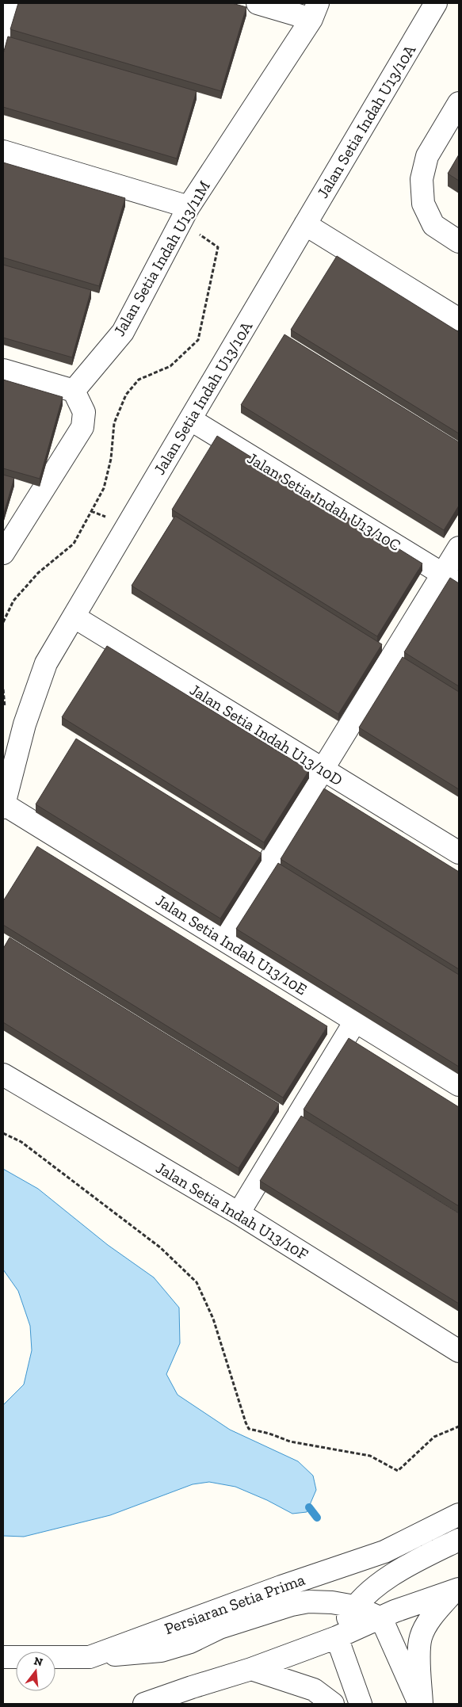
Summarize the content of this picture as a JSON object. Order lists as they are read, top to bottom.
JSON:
{
  "streets": {
    "street": [
      "Jalan Setia Indah U13/10A",
      "Jalan Setia Indah U13/11M",
      "Jalan Setia Indah U13/10C",
      "Jalan Setia Indah U13/10D",
      "Jalan Setia Indah U13/10E",
      "Jalan Setia Indah U13/10F",
      "Persiaran Setia Prima"
    ]
  },
  "crossings": [
    ["Jalan Setia Indah U13/10A", "Jalan Setia Indah U13/10C"],
    ["Jalan Setia Indah U13/10A", "Jalan Setia Indah U13/10D"],
    ["Jalan Setia Indah U13/10A", "Jalan Setia Indah U13/10E"]
  ],
  "north": "top"
}
